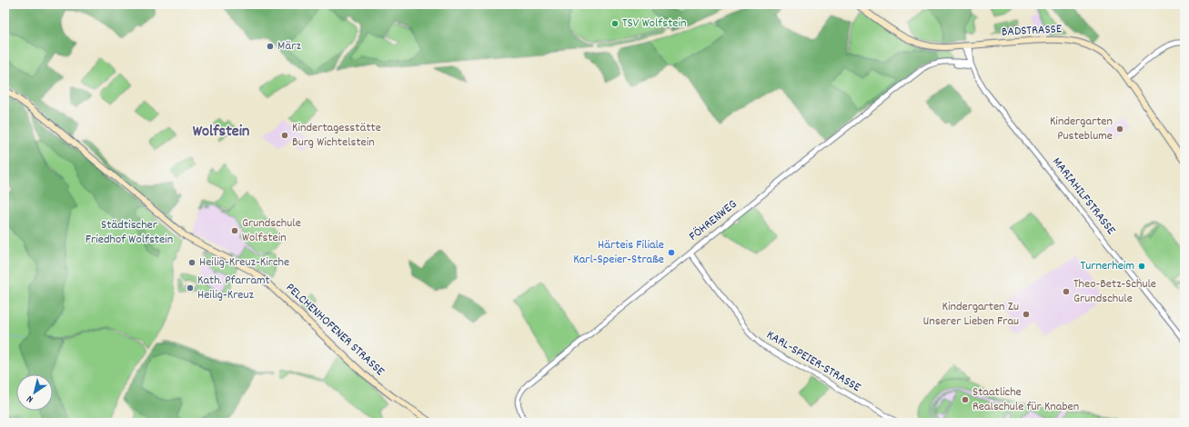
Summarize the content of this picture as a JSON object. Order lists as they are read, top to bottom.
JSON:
{
  "streets": {
    "main road": ["BADSTRASSE", "PELCHENHOFENER STRASSE"],
    "street": ["MARIAHILFSTRASSE", "FÖHRENWEG", "KARL-SPEIER-STRASSE"]
  },
  "crossings": [
    ["BADSTRASSE", "MARIAHILFSTRASSE"],
    ["MARIAHILFSTRASSE", "FÖHRENWEG"],
    ["FÖHRENWEG", "KARL-SPEIER-STRASSE"]
  ],
  "districts": ["Wolfstein"],
  "parks": ["Städtischer Friedhof Wolfstein"],
  "places": [
    "TSV Wolfstein",
    "März",
    "Kindergarten Pusteblume",
    "Kindertagesstätte Burg Wichtelstein",
    "Grundschule Wolfstein",
    "Härteis Filiale Karl-Speier-Straße",
    "Heilig-Kreuz-Kirche",
    "Turnerheim",
    "Kath. Pfarramt Heilig-Kreuz",
    "Theo-Betz-Schule Grundschule",
    "Kindergarten Zu Unserer Lieben Frau",
    "Staatliche Realschule für Knaben"
  ],
  "north": "bottom left"
}
